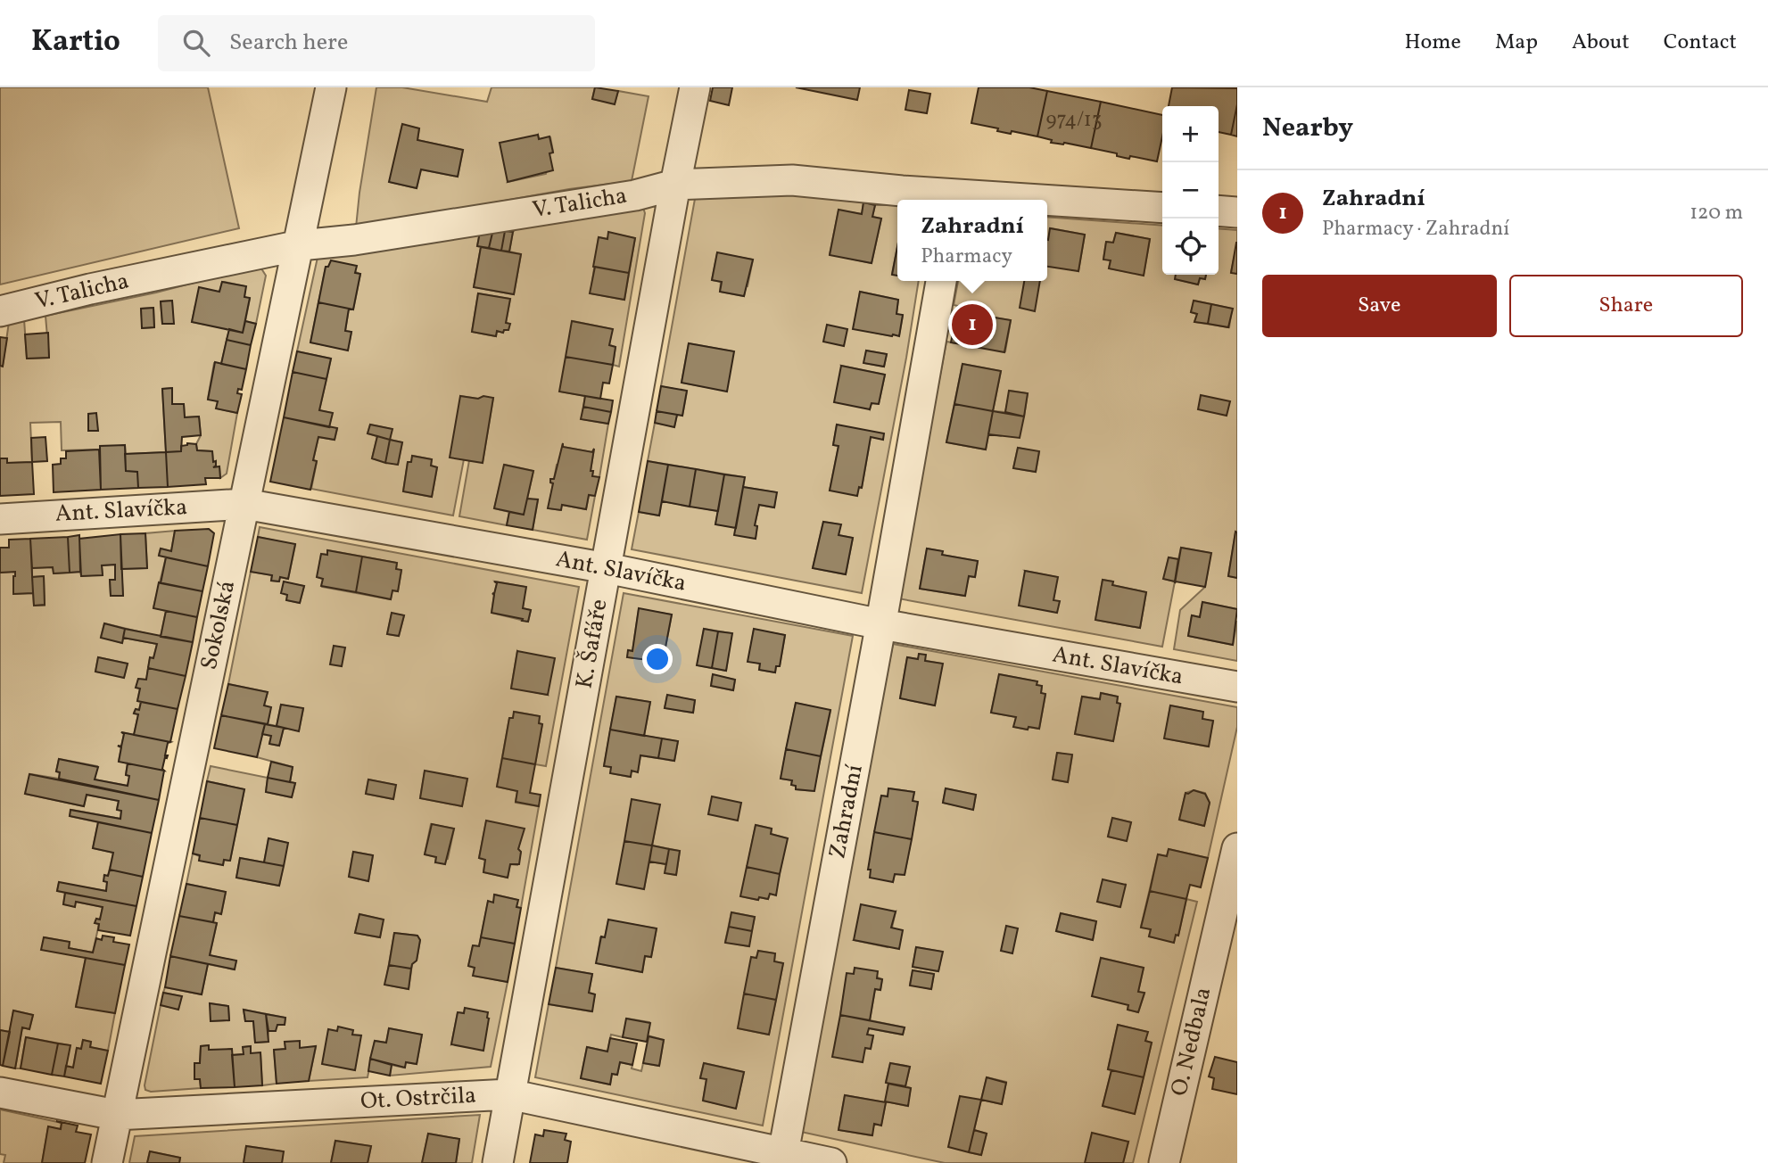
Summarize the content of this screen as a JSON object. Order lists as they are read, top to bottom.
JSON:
{
  "streets": {
    "street": [
      "V. Talicha",
      "Ant. Slavíčka",
      "Sokolská",
      "K. Šafáře",
      "Zahradní",
      "O. Nedbala",
      "Ot. Ostrčila"
    ]
  },
  "crossings": [
    ["V. Talicha", "Sokolská"],
    ["V. Talicha", "K. Šafáře"],
    ["Ant. Slavíčka", "Sokolská"],
    ["Ant. Slavíčka", "K. Šafáře"],
    ["Ant. Slavíčka", "Zahradní"],
    ["Sokolská", "Ot. Ostrčila"],
    ["K. Šafáře", "Ot. Ostrčila"],
    ["Zahradní", "Ot. Ostrčila"]
  ],
  "house_numbers": ["974/13"],
  "page": {
    "header": "Kartio",
    "search": "Search here",
    "nav": [
      "Home",
      "Map",
      "About",
      "Contact"
    ],
    "heading": "Nearby",
    "map_buttons": ["+", "−"],
    "list": [
      {
        "mark": "1",
        "name": "Zahradní",
        "note": "Pharmacy · Zahradní",
        "value": "120 m"
      }
    ],
    "popup": ["Zahradní", "Pharmacy"],
    "buttons": ["Save", "Share"],
    "pins": "1"
  }
}
